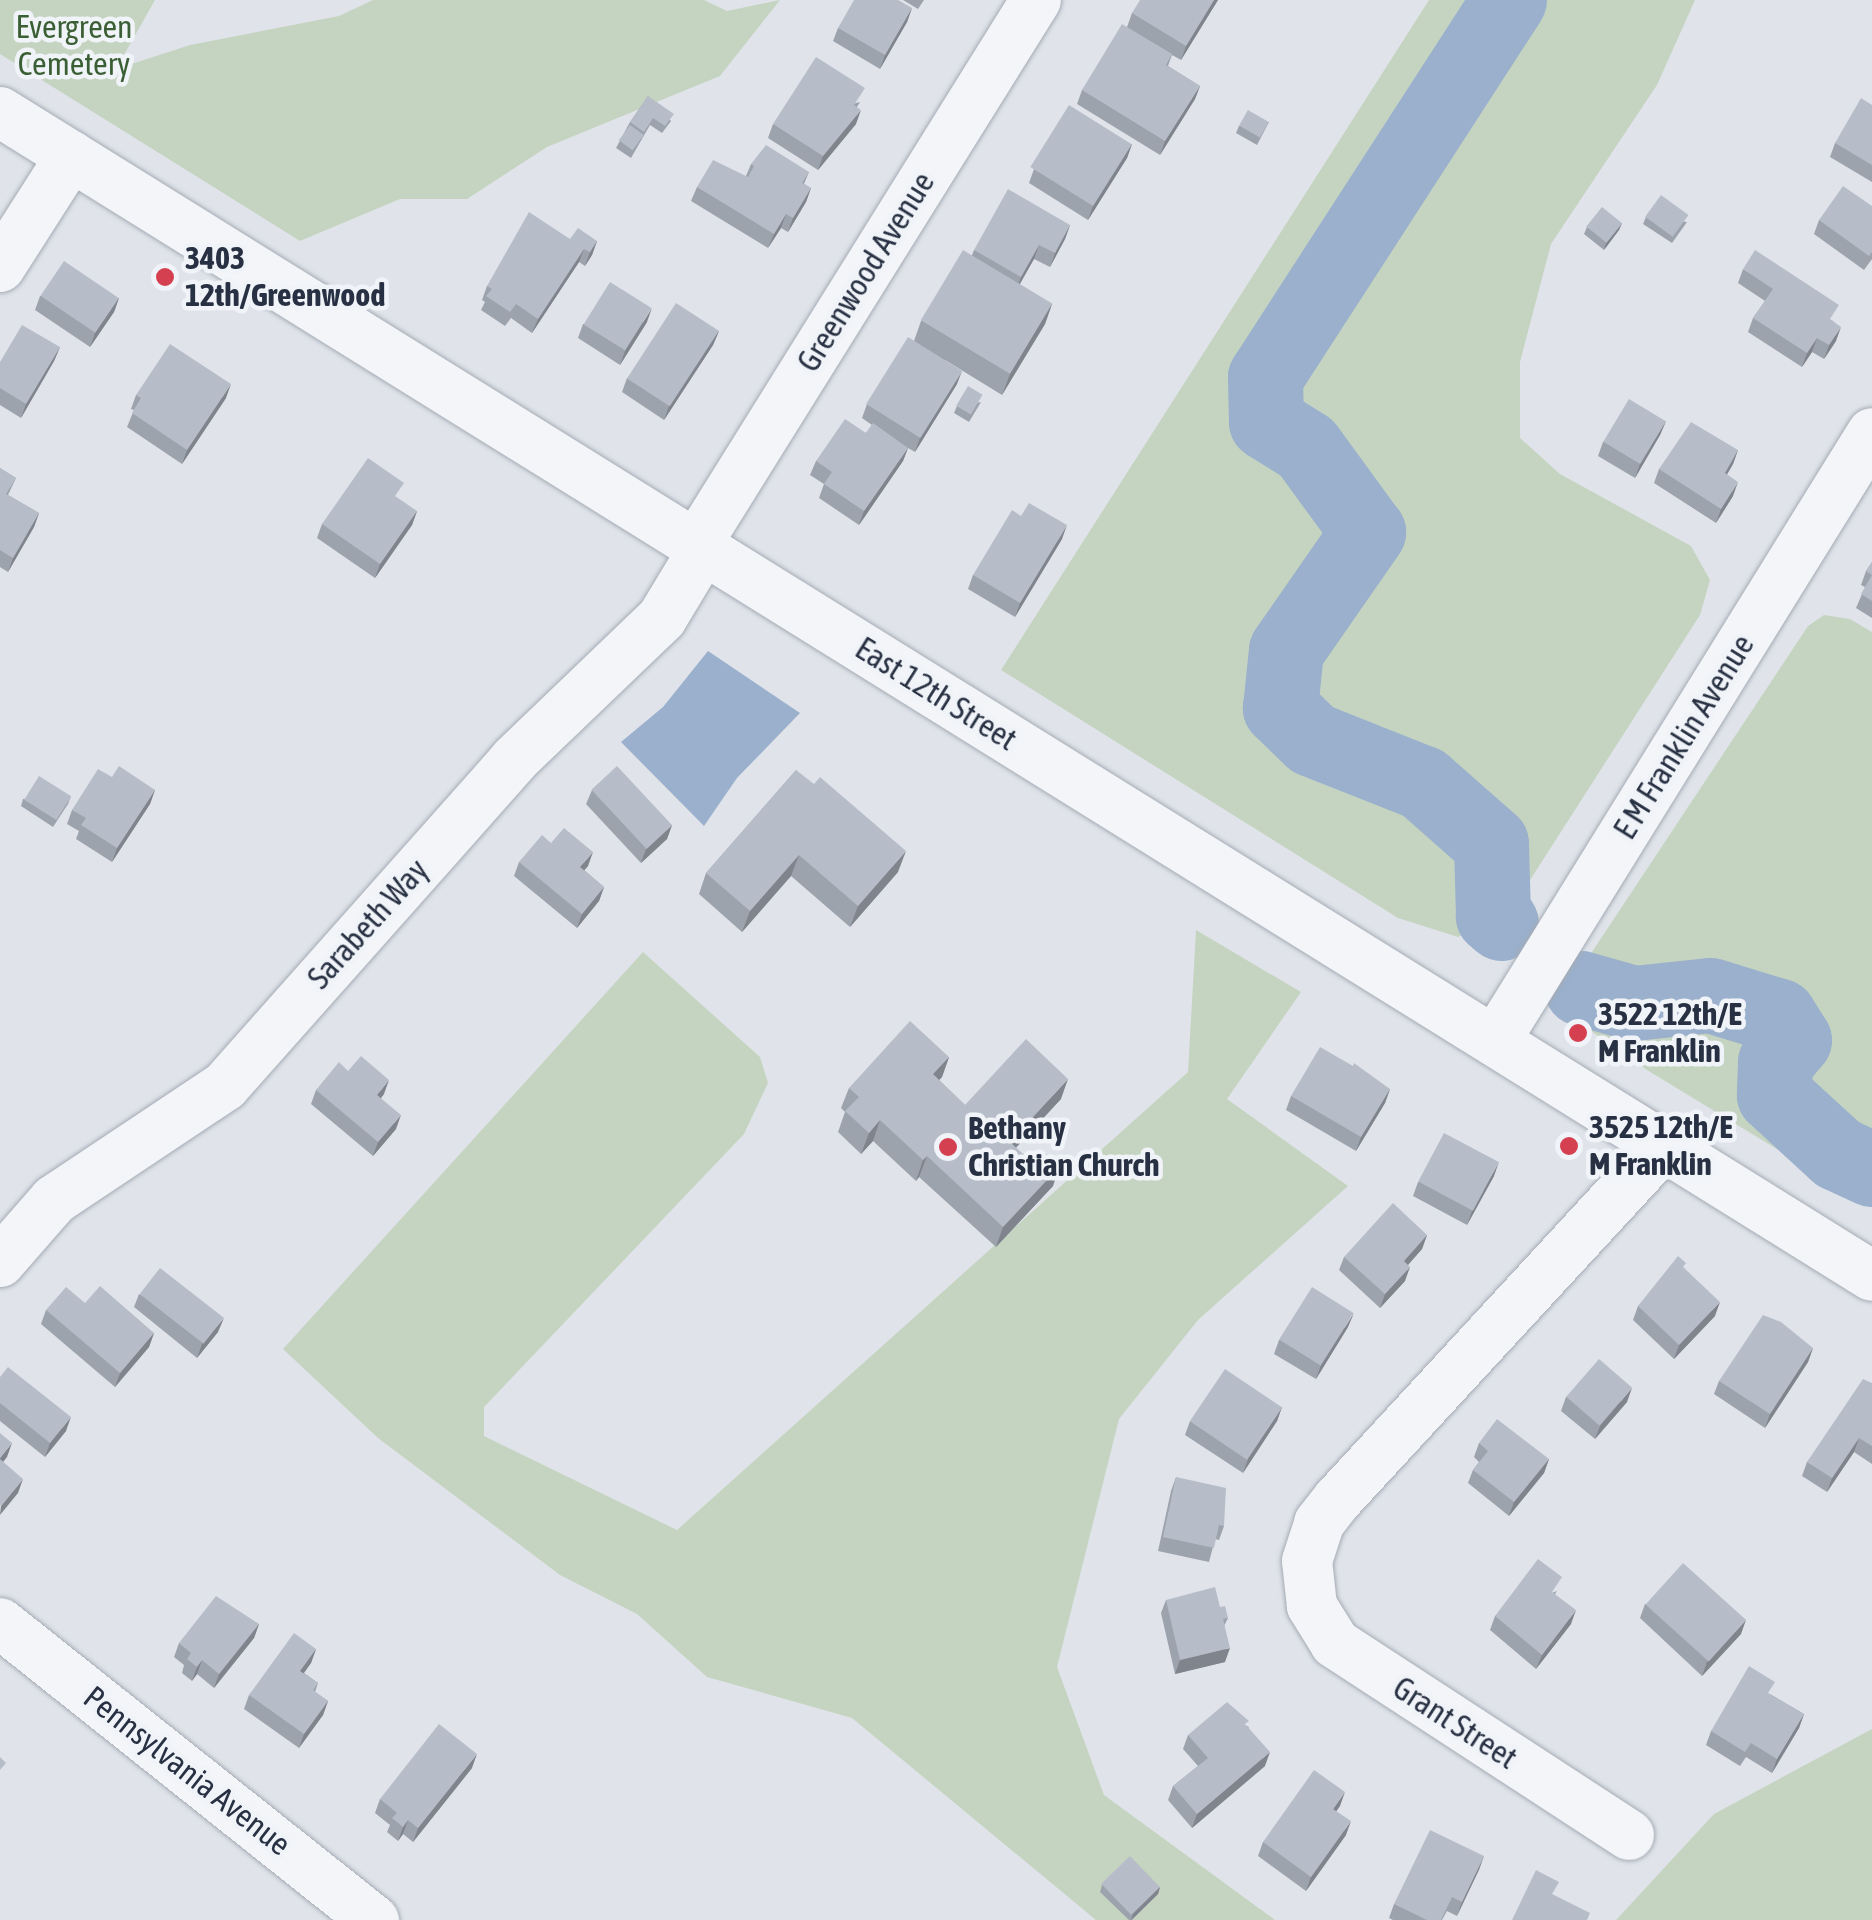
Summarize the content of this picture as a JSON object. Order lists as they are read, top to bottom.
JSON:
{
  "streets": {
    "street": [
      "Greenwood Avenue",
      "East 12th Street",
      "E M Franklin Avenue",
      "Sarabeth Way",
      "Grant Street",
      "Pennsylvania Avenue"
    ]
  },
  "crossings": [
    ["Greenwood Avenue", "East 12th Street"],
    ["Greenwood Avenue", "Sarabeth Way"],
    ["East 12th Street", "E M Franklin Avenue"],
    ["East 12th Street", "Sarabeth Way"],
    ["East 12th Street", "Grant Street"]
  ],
  "parks": ["Evergreen Cemetery"],
  "places": [
    "3403 12th/Greenwood",
    "3522 12th/E M Franklin",
    "3525 12th/E M Franklin",
    "Bethany Christian Church"
  ]
}
